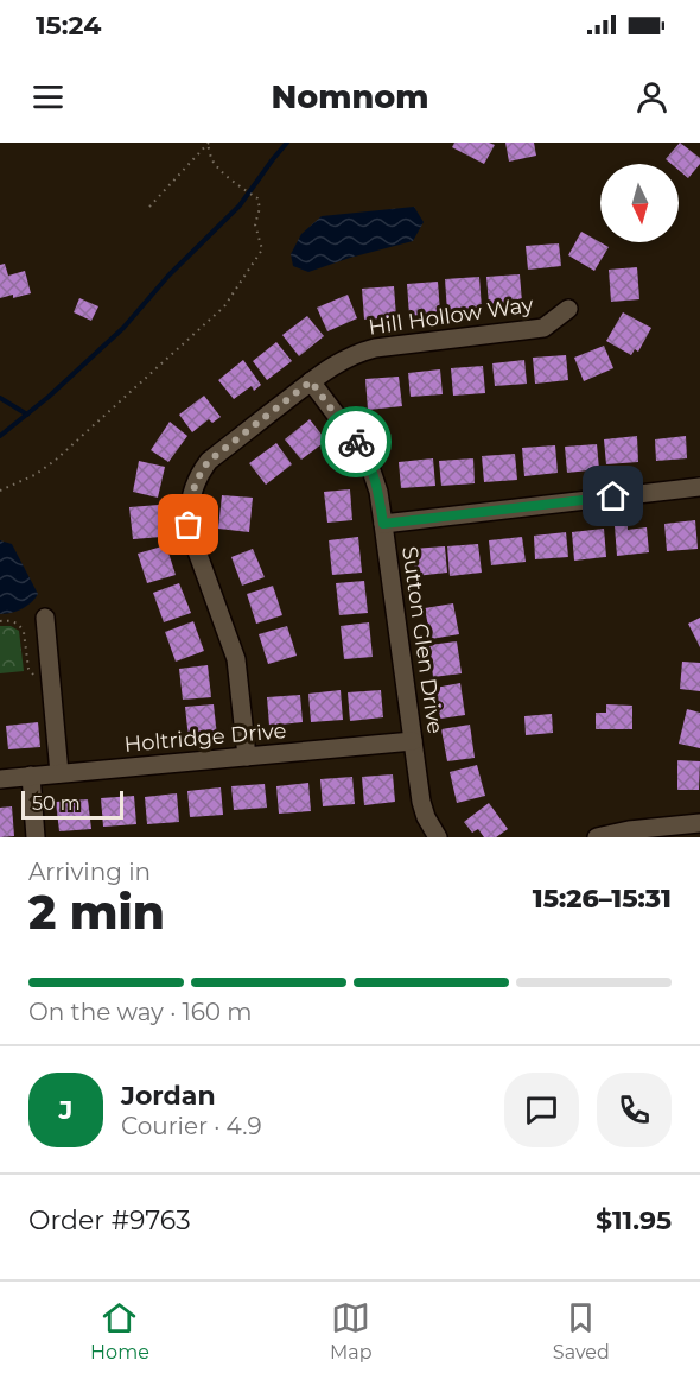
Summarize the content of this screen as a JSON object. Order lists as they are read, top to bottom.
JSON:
{
  "streets": {
    "street": ["Hill Hollow Way", "Sutton Glen Drive", "Holtridge Drive"]
  },
  "crossings": [
    ["Hill Hollow Way", "Sutton Glen Drive"],
    ["Hill Hollow Way", "Holtridge Drive"],
    ["Sutton Glen Drive", "Holtridge Drive"]
  ],
  "scale_bar": "50 m",
  "north": "bottom",
  "page": {
    "status": "15:24",
    "header": "Nomnom",
    "scale": "50 m",
    "heading": ["2 min", "Arriving in", "15:26–15:31"],
    "panel": [
      "Jordan",
      "Courier · 4.9",
      "Order #9763",
      "$11.95"
    ],
    "bar": "On the way · 160 m",
    "round": "J",
    "tabs": ["Home", "Map", "Saved"]
  }
}
